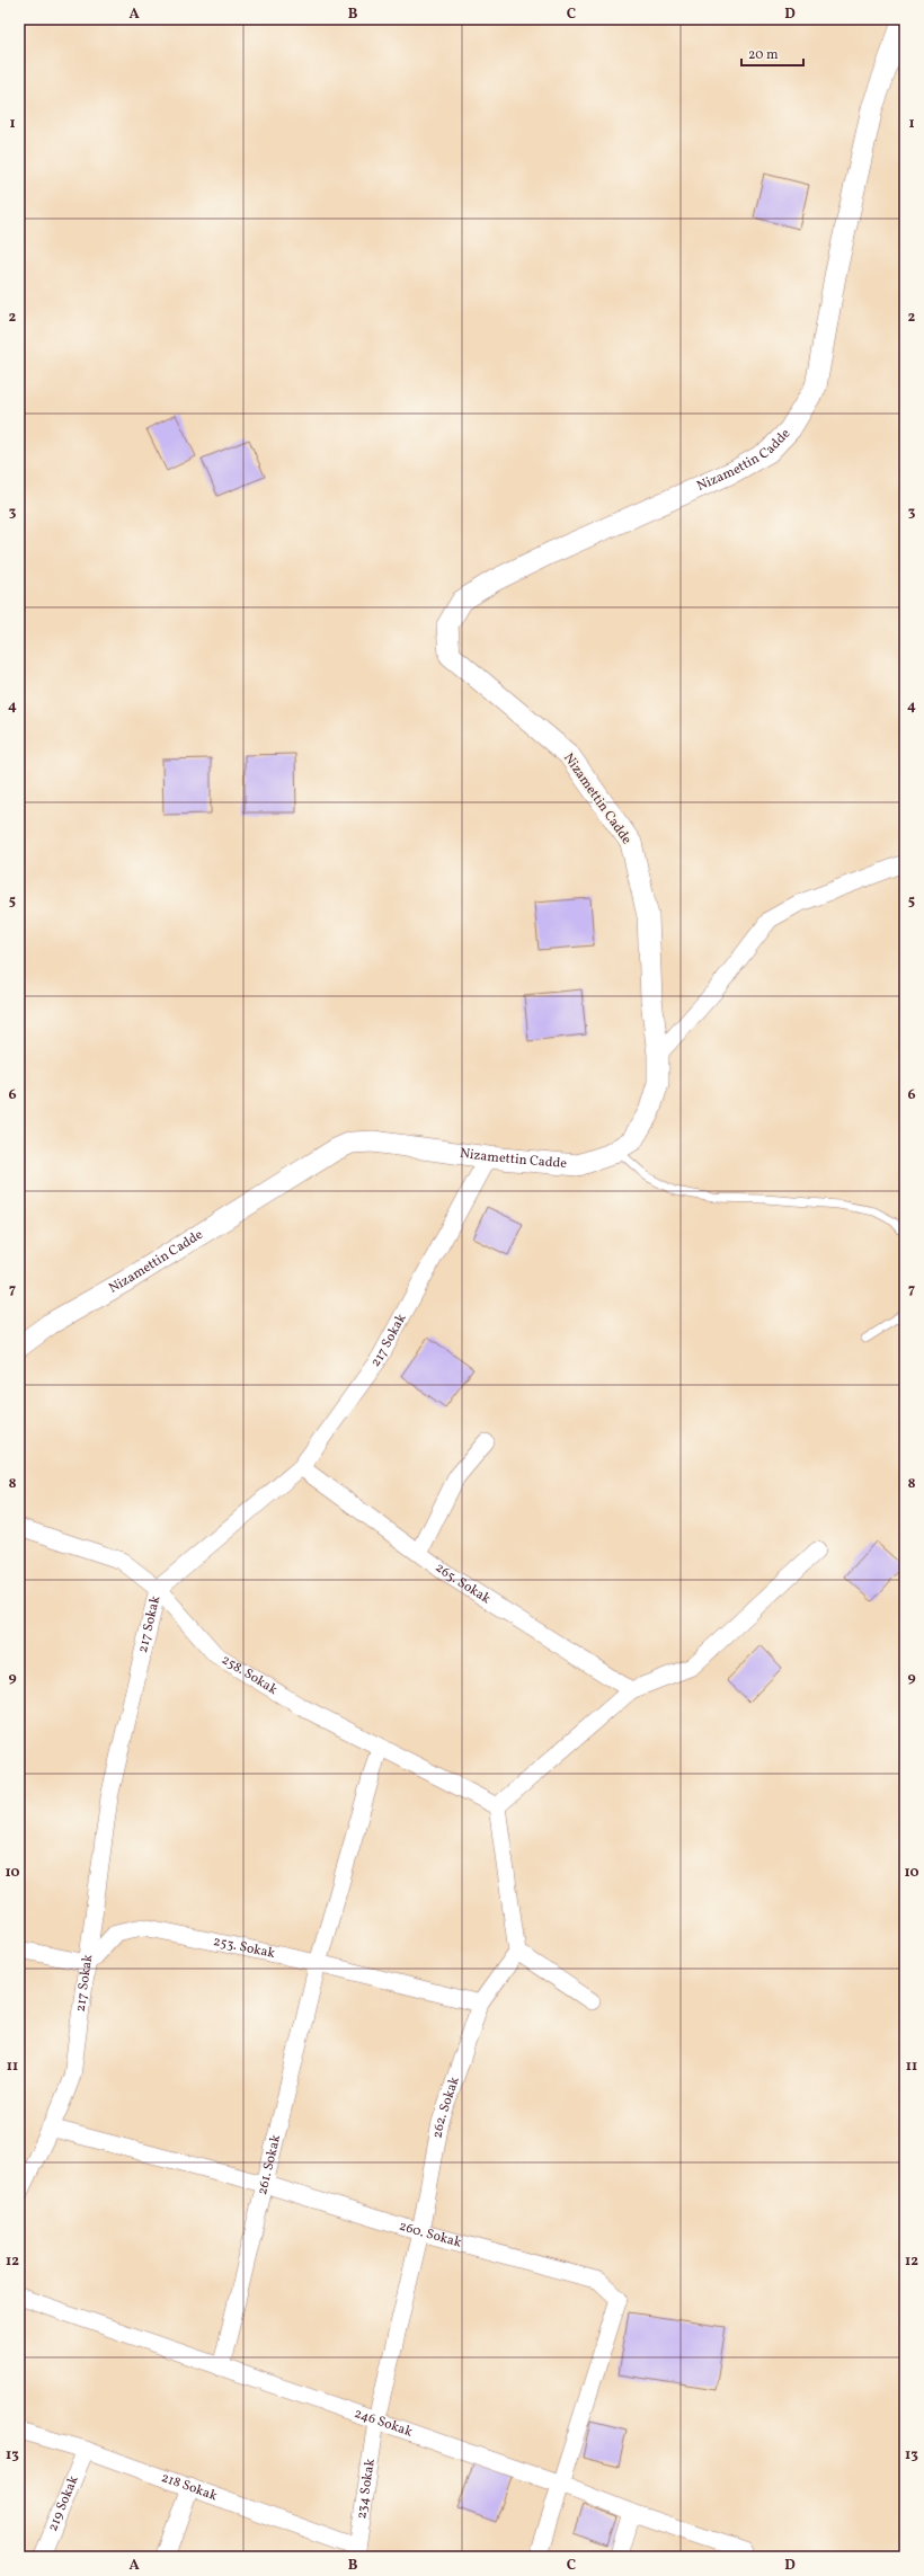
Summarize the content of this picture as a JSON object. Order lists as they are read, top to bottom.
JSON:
{
  "streets": {
    "street": [
      "Nizamettin Cadde",
      "217 Sokak",
      "265. Sokak",
      "258. Sokak",
      "253. Sokak",
      "262. Sokak",
      "261. Sokak",
      "260. Sokak",
      "246 Sokak",
      "218 Sokak",
      "234 Sokak",
      "219 Sokak"
    ]
  },
  "crossings": [
    ["Nizamettin Cadde", "217 Sokak"],
    ["217 Sokak", "265. Sokak"],
    ["217 Sokak", "258. Sokak"],
    ["217 Sokak", "253. Sokak"],
    ["217 Sokak", "260. Sokak"],
    ["258. Sokak", "261. Sokak"],
    ["253. Sokak", "262. Sokak"],
    ["253. Sokak", "261. Sokak"],
    ["262. Sokak", "260. Sokak"],
    ["262. Sokak", "246 Sokak"],
    ["262. Sokak", "234 Sokak"],
    ["261. Sokak", "260. Sokak"],
    ["261. Sokak", "246 Sokak"],
    ["260. Sokak", "246 Sokak"],
    ["246 Sokak", "234 Sokak"],
    ["218 Sokak", "234 Sokak"],
    ["218 Sokak", "219 Sokak"]
  ],
  "scale_bar": "20 m",
  "grid": {
    "columns": [
      "A",
      "B",
      "C",
      "D"
    ],
    "rows": [
      "1",
      "2",
      "3",
      "4",
      "5",
      "6",
      "7",
      "8",
      "9",
      "10",
      "11",
      "12",
      "13"
    ]
  }
}
